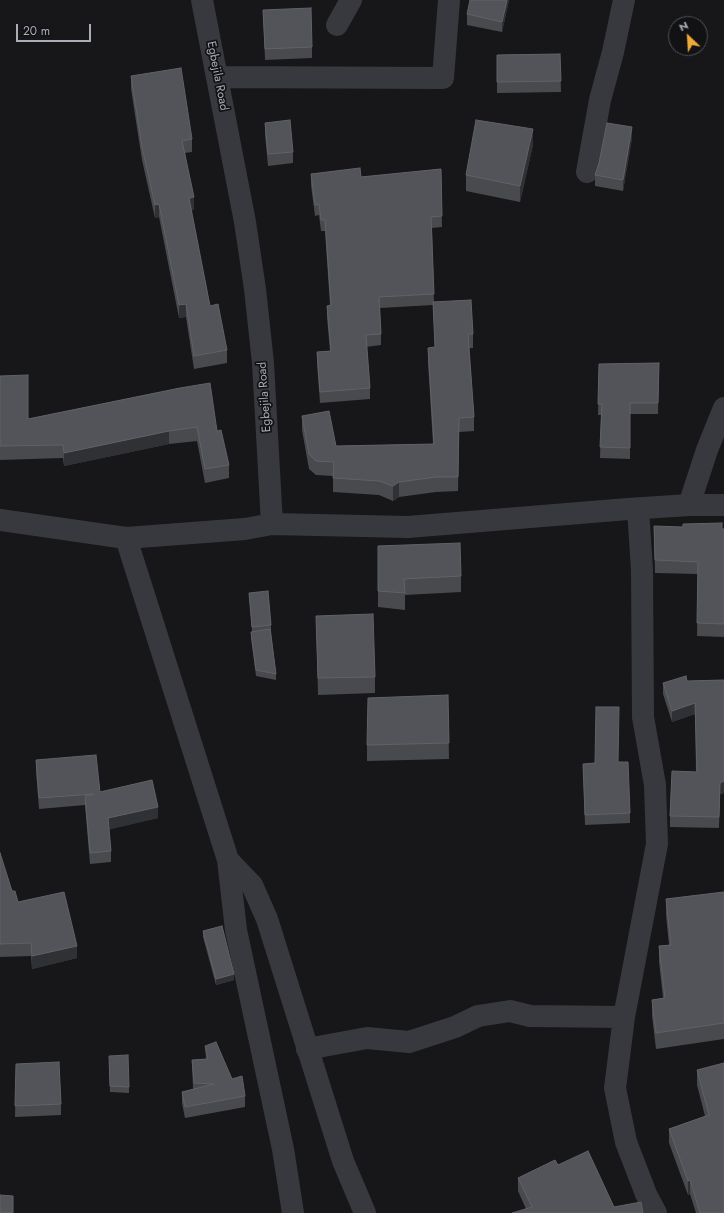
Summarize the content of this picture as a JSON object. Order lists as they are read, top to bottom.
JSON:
{
  "streets": {
    "street": ["Egbejila Road"]
  },
  "scale_bar": "20 m",
  "north": "top left"
}
